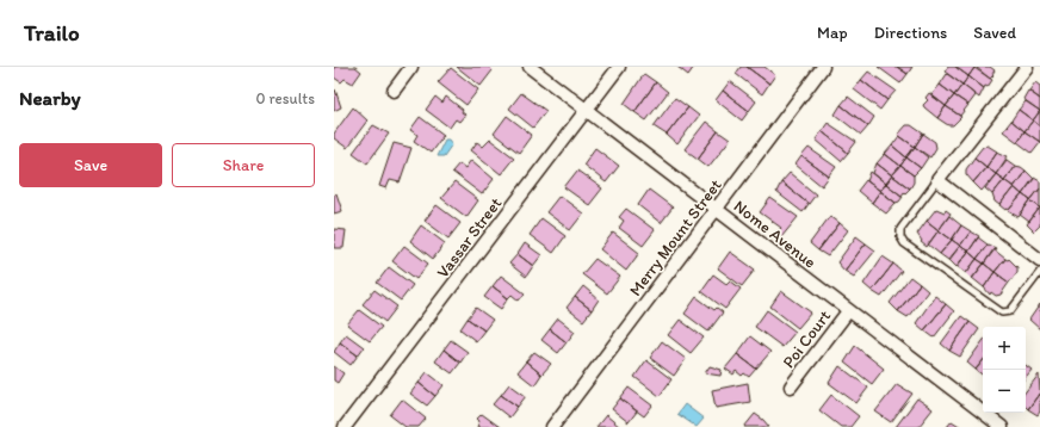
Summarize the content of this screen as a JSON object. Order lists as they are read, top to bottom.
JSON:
{
  "streets": {
    "street": [
      "Nome Avenue",
      "Vassar Street",
      "Merry Mount Street",
      "Poi Court"
    ]
  },
  "crossings": [
    ["Nome Avenue", "Vassar Street"],
    ["Nome Avenue", "Merry Mount Street"],
    ["Nome Avenue", "Poi Court"]
  ],
  "page": {
    "header": "Trailo",
    "nav": ["Map", "Directions", "Saved"],
    "heading": ["Nearby", "0 results"],
    "buttons": ["Save", "Share"],
    "map_buttons": ["+", "−"]
  }
}
